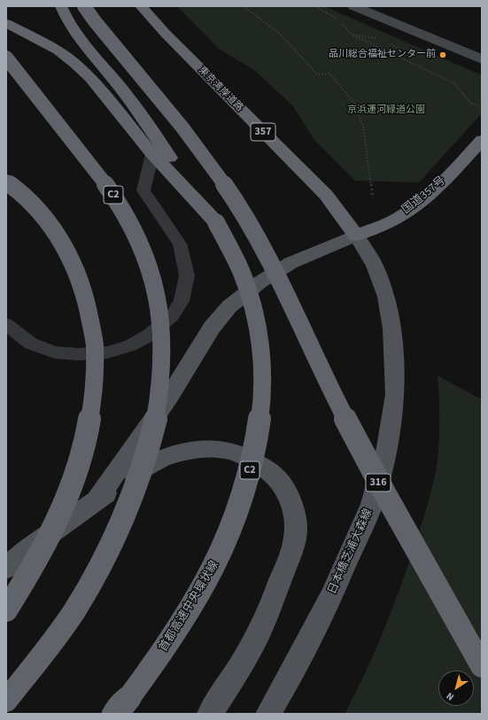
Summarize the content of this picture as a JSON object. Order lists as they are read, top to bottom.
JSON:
{
  "streets": {
    "highway": [
      "東京湾岸道路",
      "357",
      "C2",
      "国道357号",
      "首都高速中央環状線"
    ],
    "main road": ["316", "日本橋芝浦大森線"]
  },
  "crossings": [
    ["東京湾岸道路", "国道357号"],
    ["東京湾岸道路", "日本橋芝浦大森線"],
    ["C2", "首都高速中央環状線"],
    ["国道357号", "日本橋芝浦大森線"]
  ],
  "parks": ["京浜運河緑道公園"],
  "places": ["品川総合福祉センター前"],
  "north": "bottom left"
}
